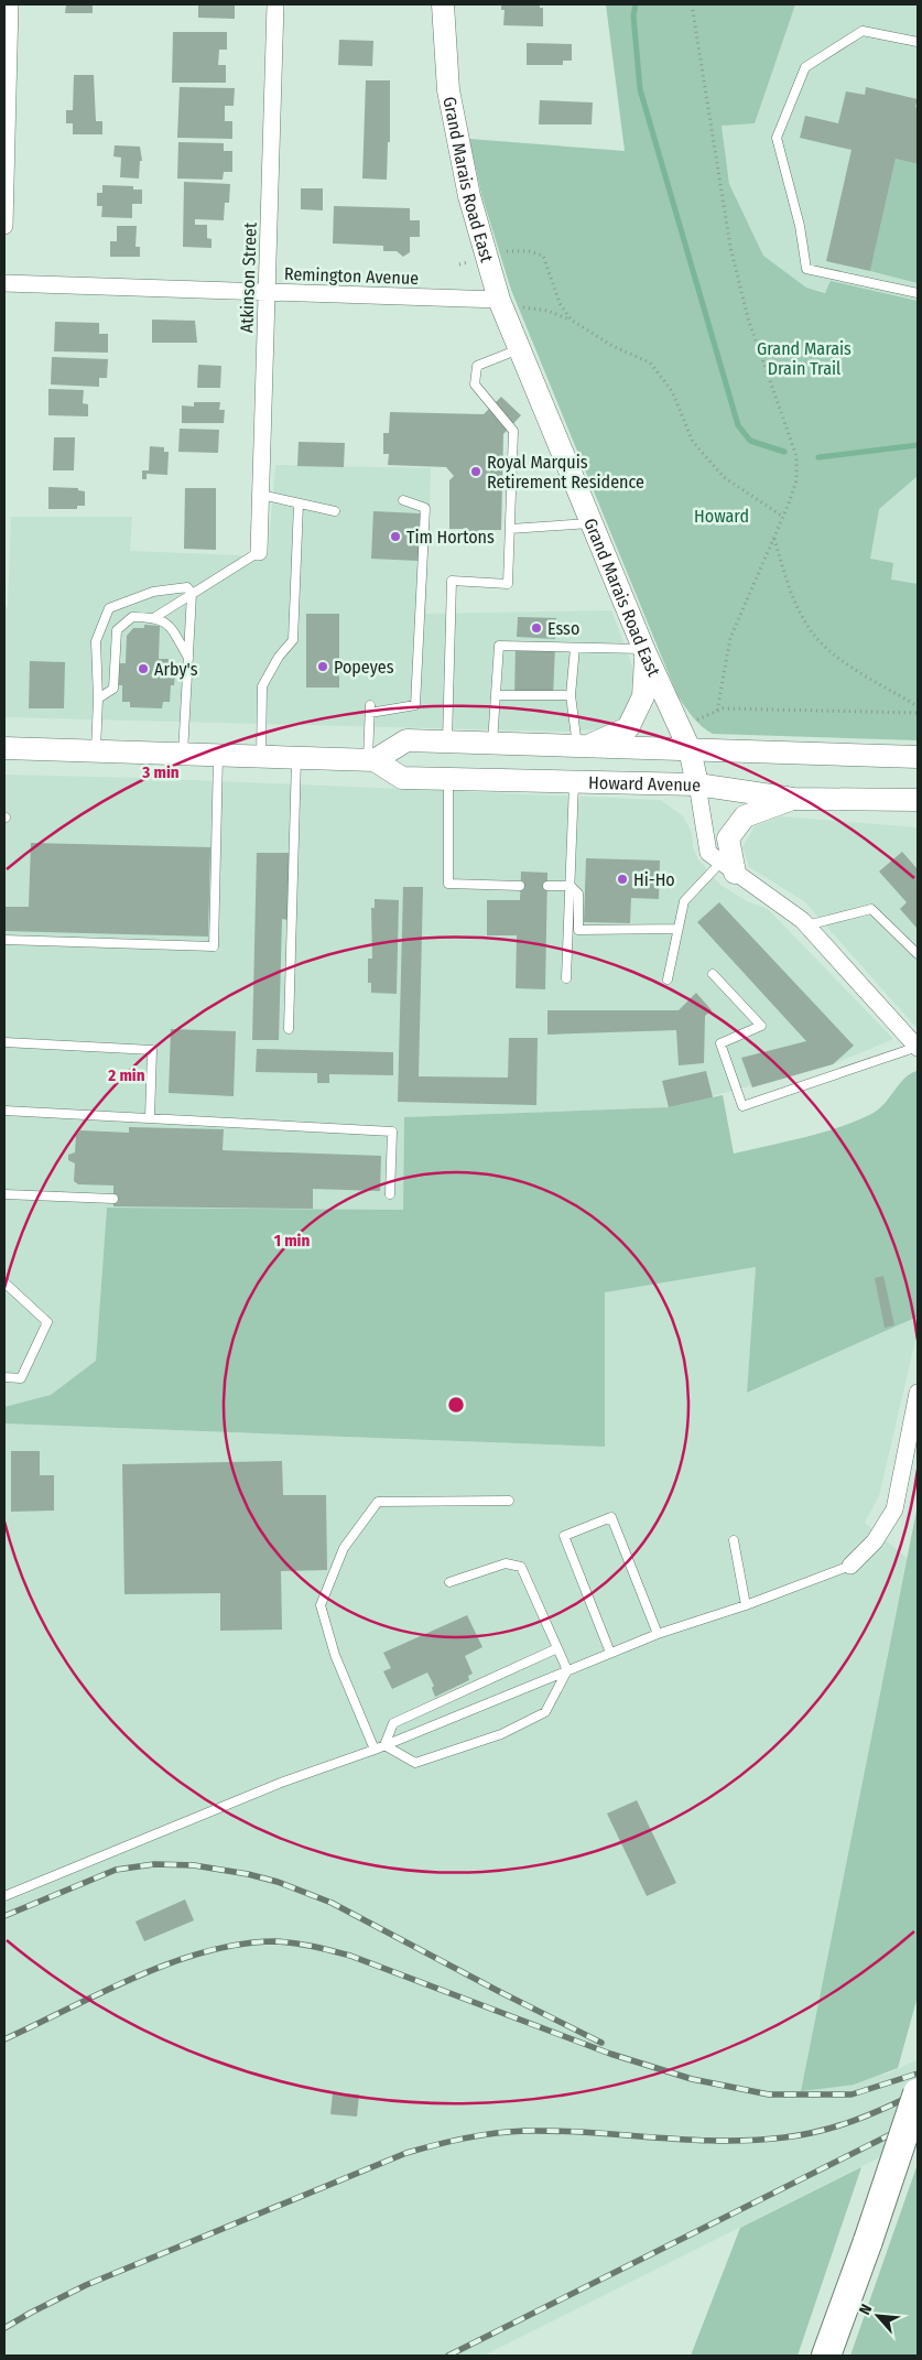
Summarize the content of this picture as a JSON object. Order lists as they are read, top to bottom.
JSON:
{
  "streets": {
    "main road": ["Grand Marais Road East", "Howard Avenue"],
    "street": ["Remington Avenue", "Atkinson Street"]
  },
  "crossings": [
    ["Grand Marais Road East", "Remington Avenue"],
    ["Grand Marais Road East", "Howard Avenue"],
    ["Remington Avenue", "Atkinson Street"]
  ],
  "parks": ["Grand Marais Drain Trail", "Howard"],
  "places": [
    "Royal Marquis Retirement Residence",
    "Tim Hortons",
    "Esso",
    "Popeyes",
    "Arby's",
    "Hi-Ho"
  ],
  "north": "top left",
  "rings": ["3 min", "2 min", "1 min"]
}
